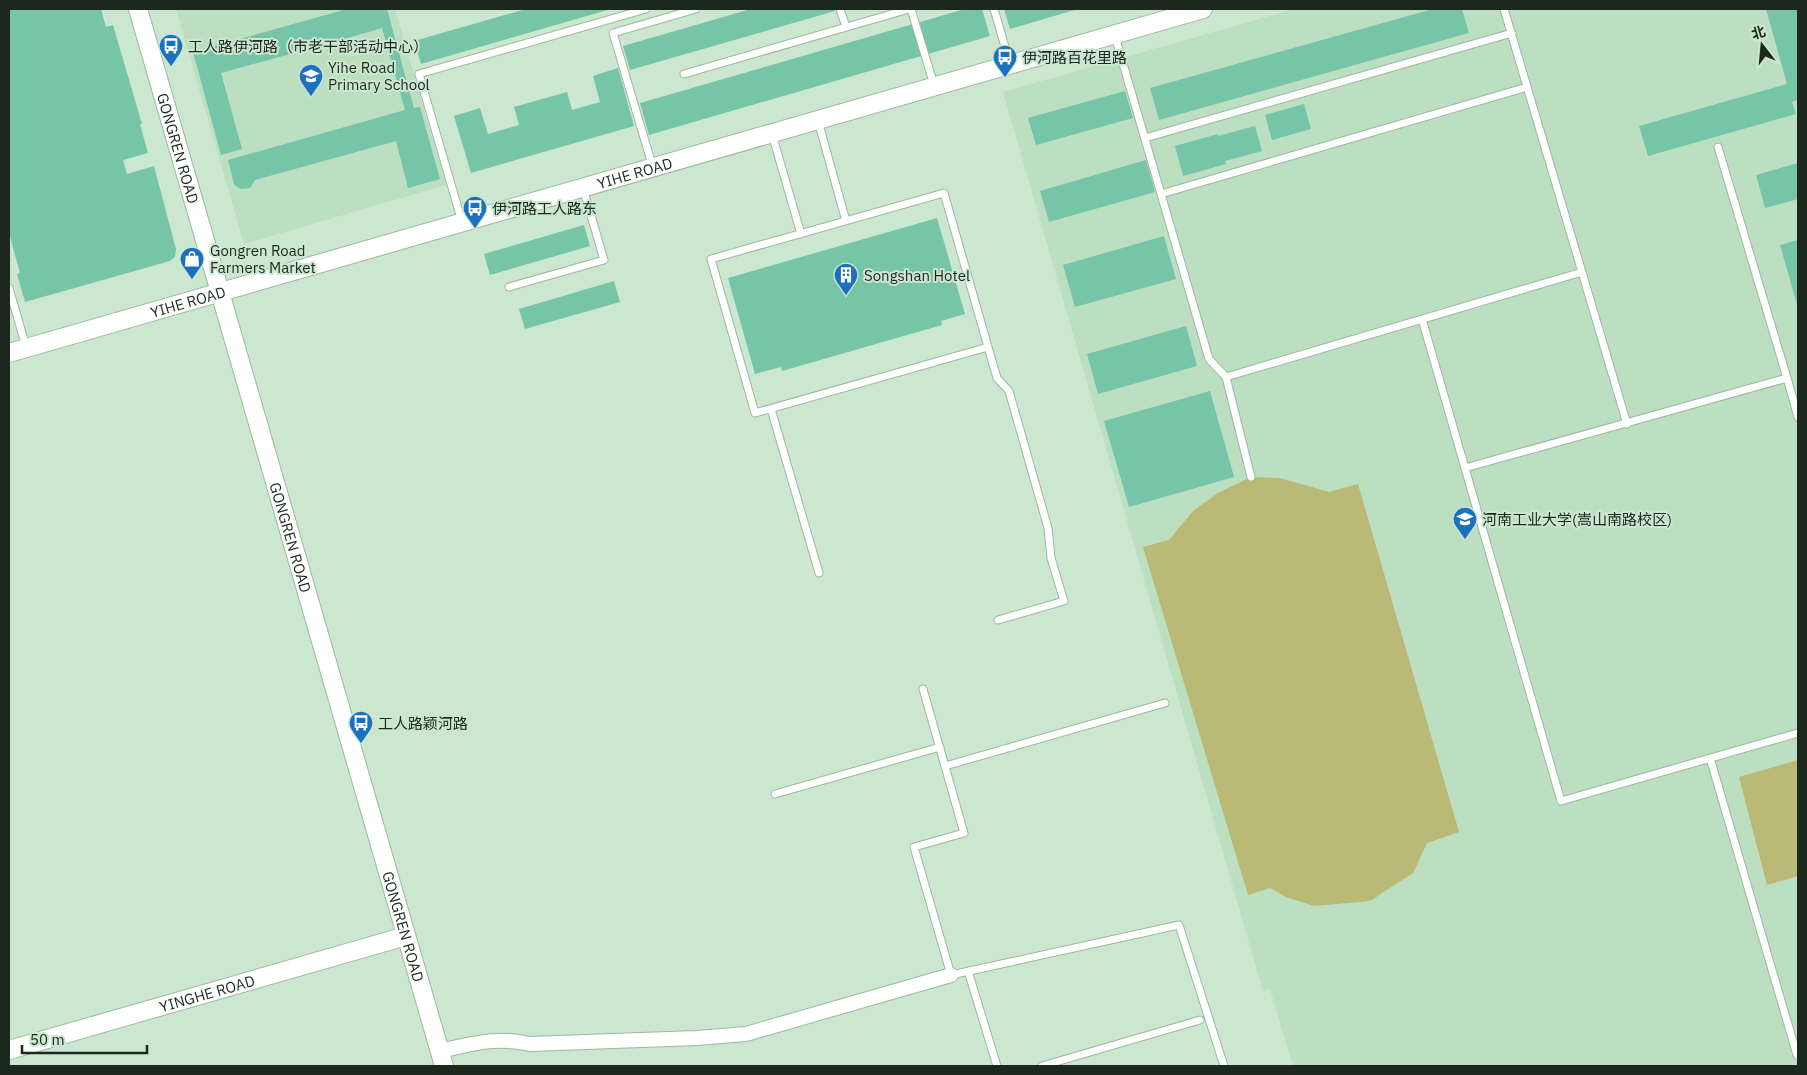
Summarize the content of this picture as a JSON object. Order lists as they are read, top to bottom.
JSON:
{
  "streets": {
    "street": ["GONGREN ROAD", "YIHE ROAD", "YINGHE ROAD"]
  },
  "crossings": [
    ["GONGREN ROAD", "YIHE ROAD"],
    ["GONGREN ROAD", "YINGHE ROAD"]
  ],
  "places": {
    "bus stop": [
      "工人路伊河路（市老干部活动中心）",
      "伊河路百花里路",
      "伊河路工人路东",
      "工人路颖河路"
    ],
    "school or university": ["Yihe Road Primary School", "河南工业大学(嵩山南路校区)"],
    "shop": ["Gongren Road Farmers Market"],
    "building": ["Songshan Hotel"]
  },
  "scale_bar": "50 m",
  "north": "top"
}
